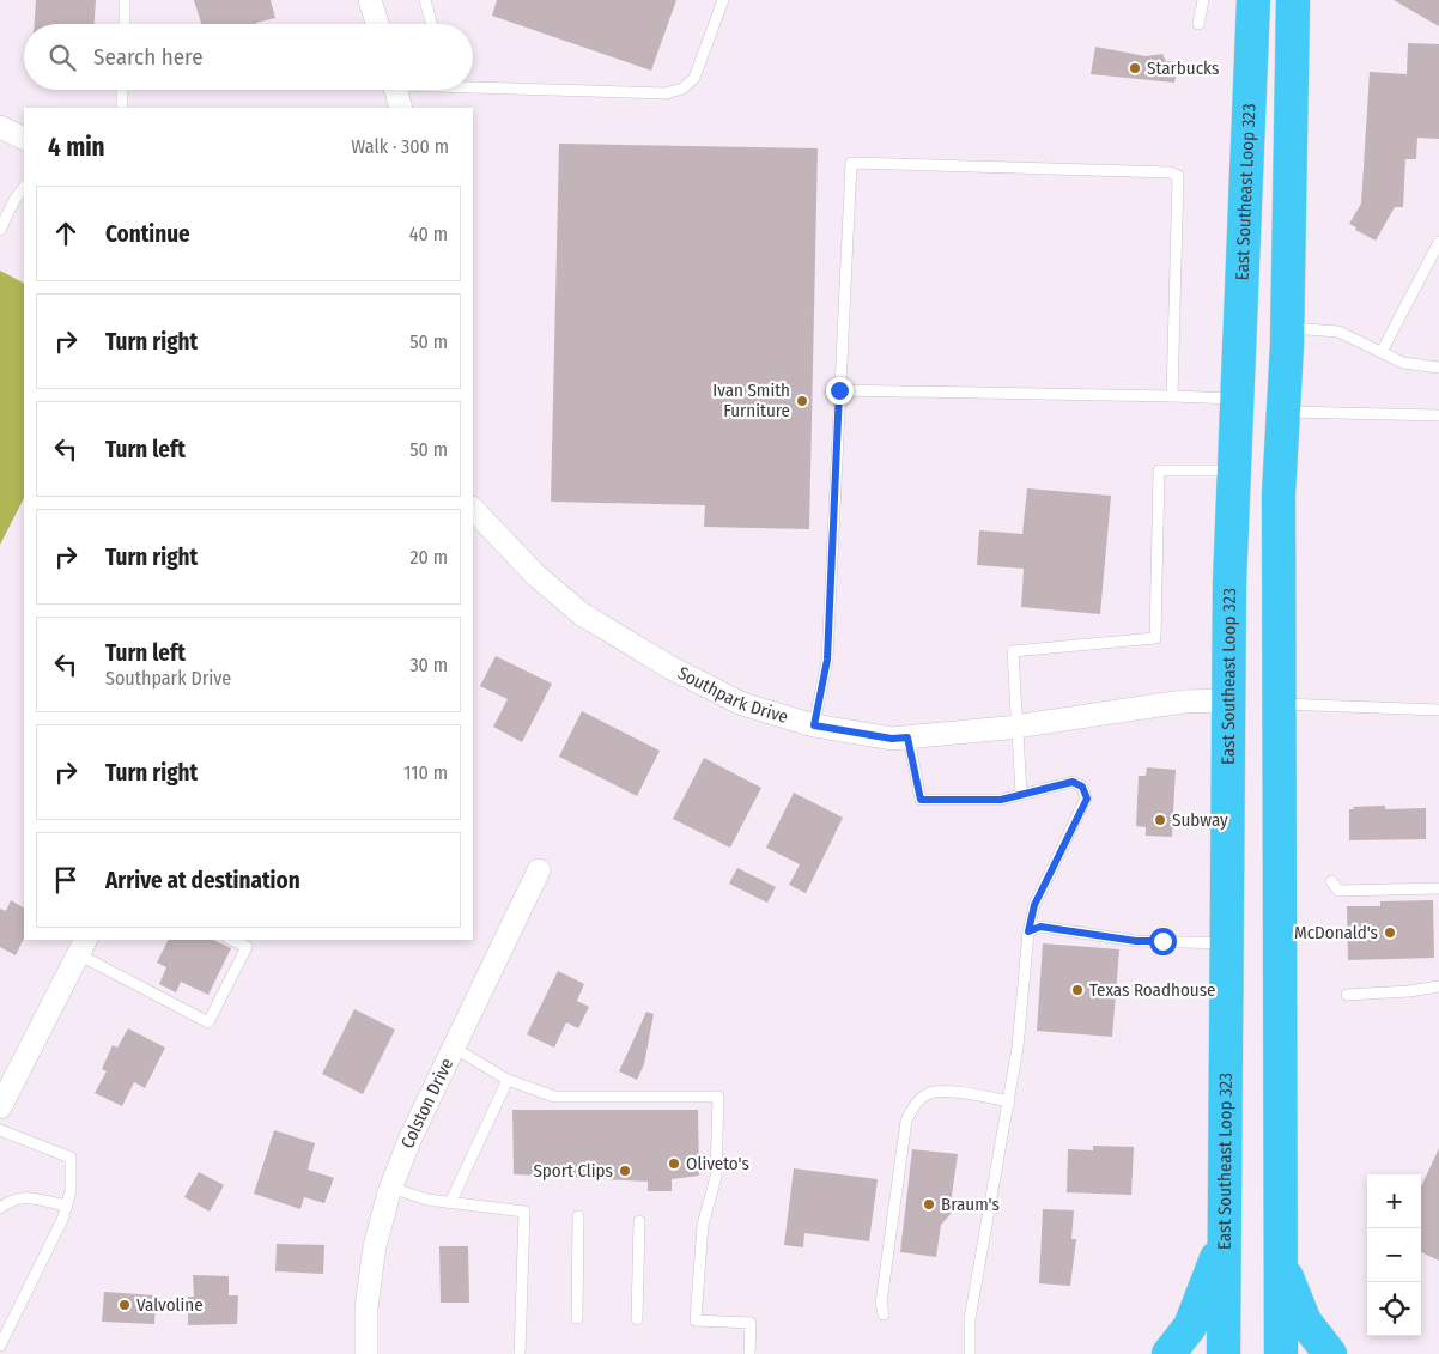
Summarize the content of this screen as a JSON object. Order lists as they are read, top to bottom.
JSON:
{
  "streets": {
    "highway": ["East Southeast Loop 323"],
    "street": ["Southpark Drive", "Colston Drive"]
  },
  "crossings": [
    ["East Southeast Loop 323", "Southpark Drive"]
  ],
  "places": [
    "Starbucks",
    "Ivan Smith Furniture",
    "Subway",
    "McDonald's",
    "Texas Roadhouse",
    "Oliveto's",
    "Sport Clips",
    "Braum's",
    "Valvoline"
  ],
  "page": {
    "search": "Search here",
    "heading": ["4 min", "Walk · 300 m"],
    "list": [
      ["Continue", "40 m"],
      ["Turn right", "50 m"],
      ["Turn left", "50 m"],
      ["Turn right", "20 m"],
      ["Turn left", "Southpark Drive", "30 m"],
      ["Turn right", "110 m"],
      "Arrive at destination"
    ],
    "map_buttons": ["+", "−"]
  }
}
